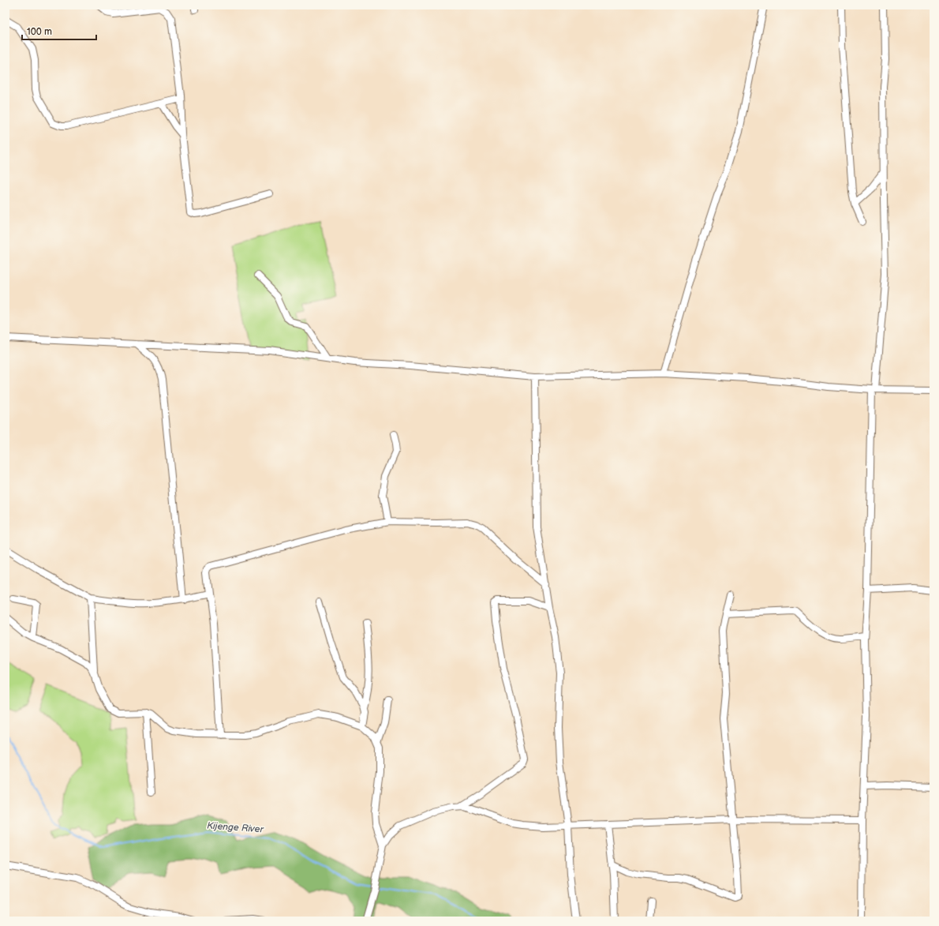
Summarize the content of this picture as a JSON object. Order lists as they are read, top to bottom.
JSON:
{
  "water": ["Kijenge River"],
  "scale_bar": "100 m"
}
